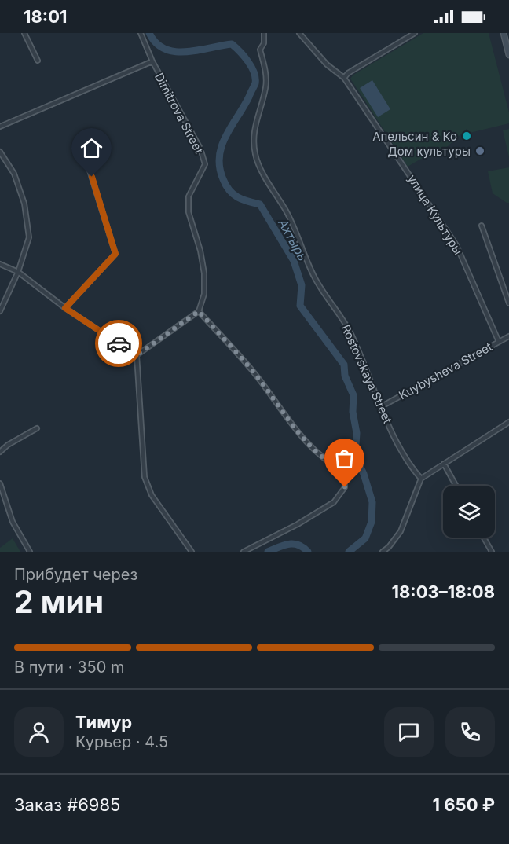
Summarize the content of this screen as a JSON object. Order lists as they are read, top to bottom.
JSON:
{
  "streets": {
    "street": [
      "Dimitrova Street",
      "улица Культуры",
      "Kuybysheva Street",
      "Rostovskaya Street"
    ]
  },
  "crossings": [
    ["улица Культуры", "Kuybysheva Street"],
    ["Kuybysheva Street", "Rostovskaya Street"]
  ],
  "water": ["Ахтырь"],
  "places": ["Апельсин & Ко", "Дом культуры"],
  "page": {
    "status": "18:01",
    "heading": ["2 мин", "Прибудет через", "18:03–18:08"],
    "panel": [
      "Тимур",
      "Курьер · 4.5",
      "Заказ #6985",
      "1 650 ₽"
    ],
    "bar": "В пути · 350 m"
  }
}
